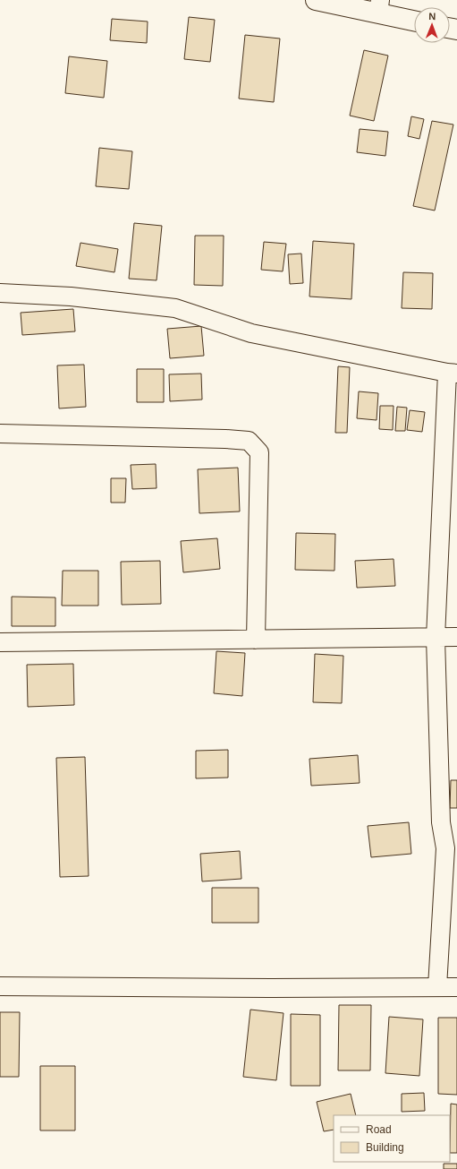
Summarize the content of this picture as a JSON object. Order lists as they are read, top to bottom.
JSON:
{
  "legend": ["Road", "Building"],
  "north": "top"
}
